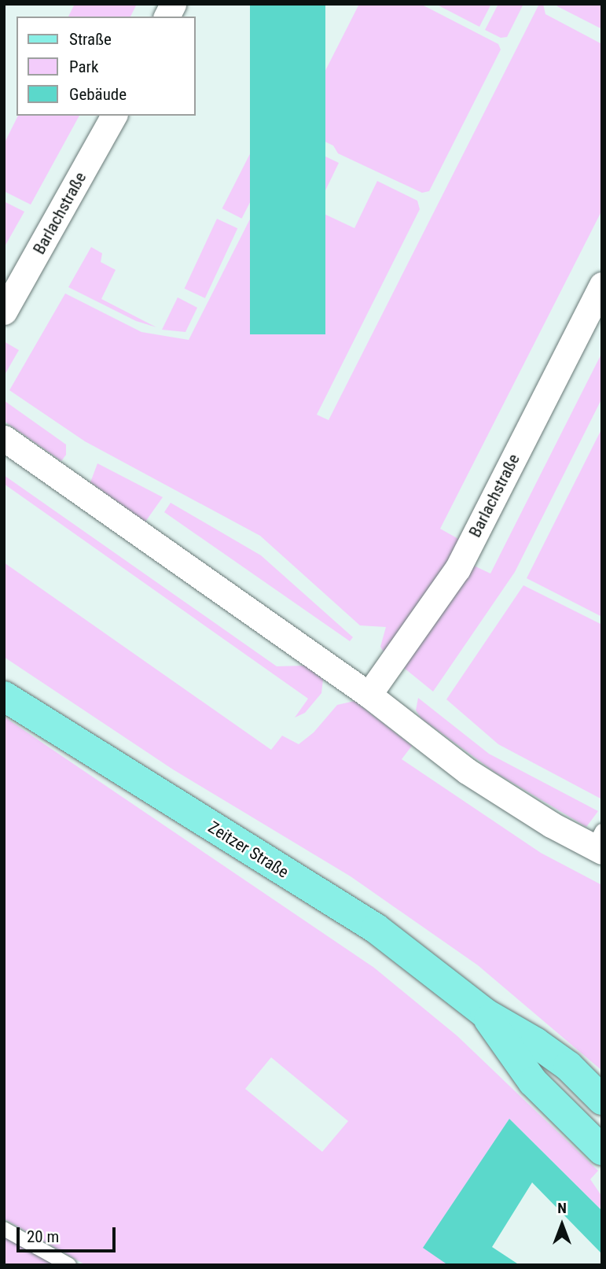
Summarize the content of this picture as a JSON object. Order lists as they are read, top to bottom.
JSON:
{
  "streets": {
    "main road": ["Zeitzer Straße"],
    "street": ["Barlachstraße"]
  },
  "legend": ["Straße", "Park", "Gebäude"],
  "scale_bar": "20 m",
  "north": "top"
}
